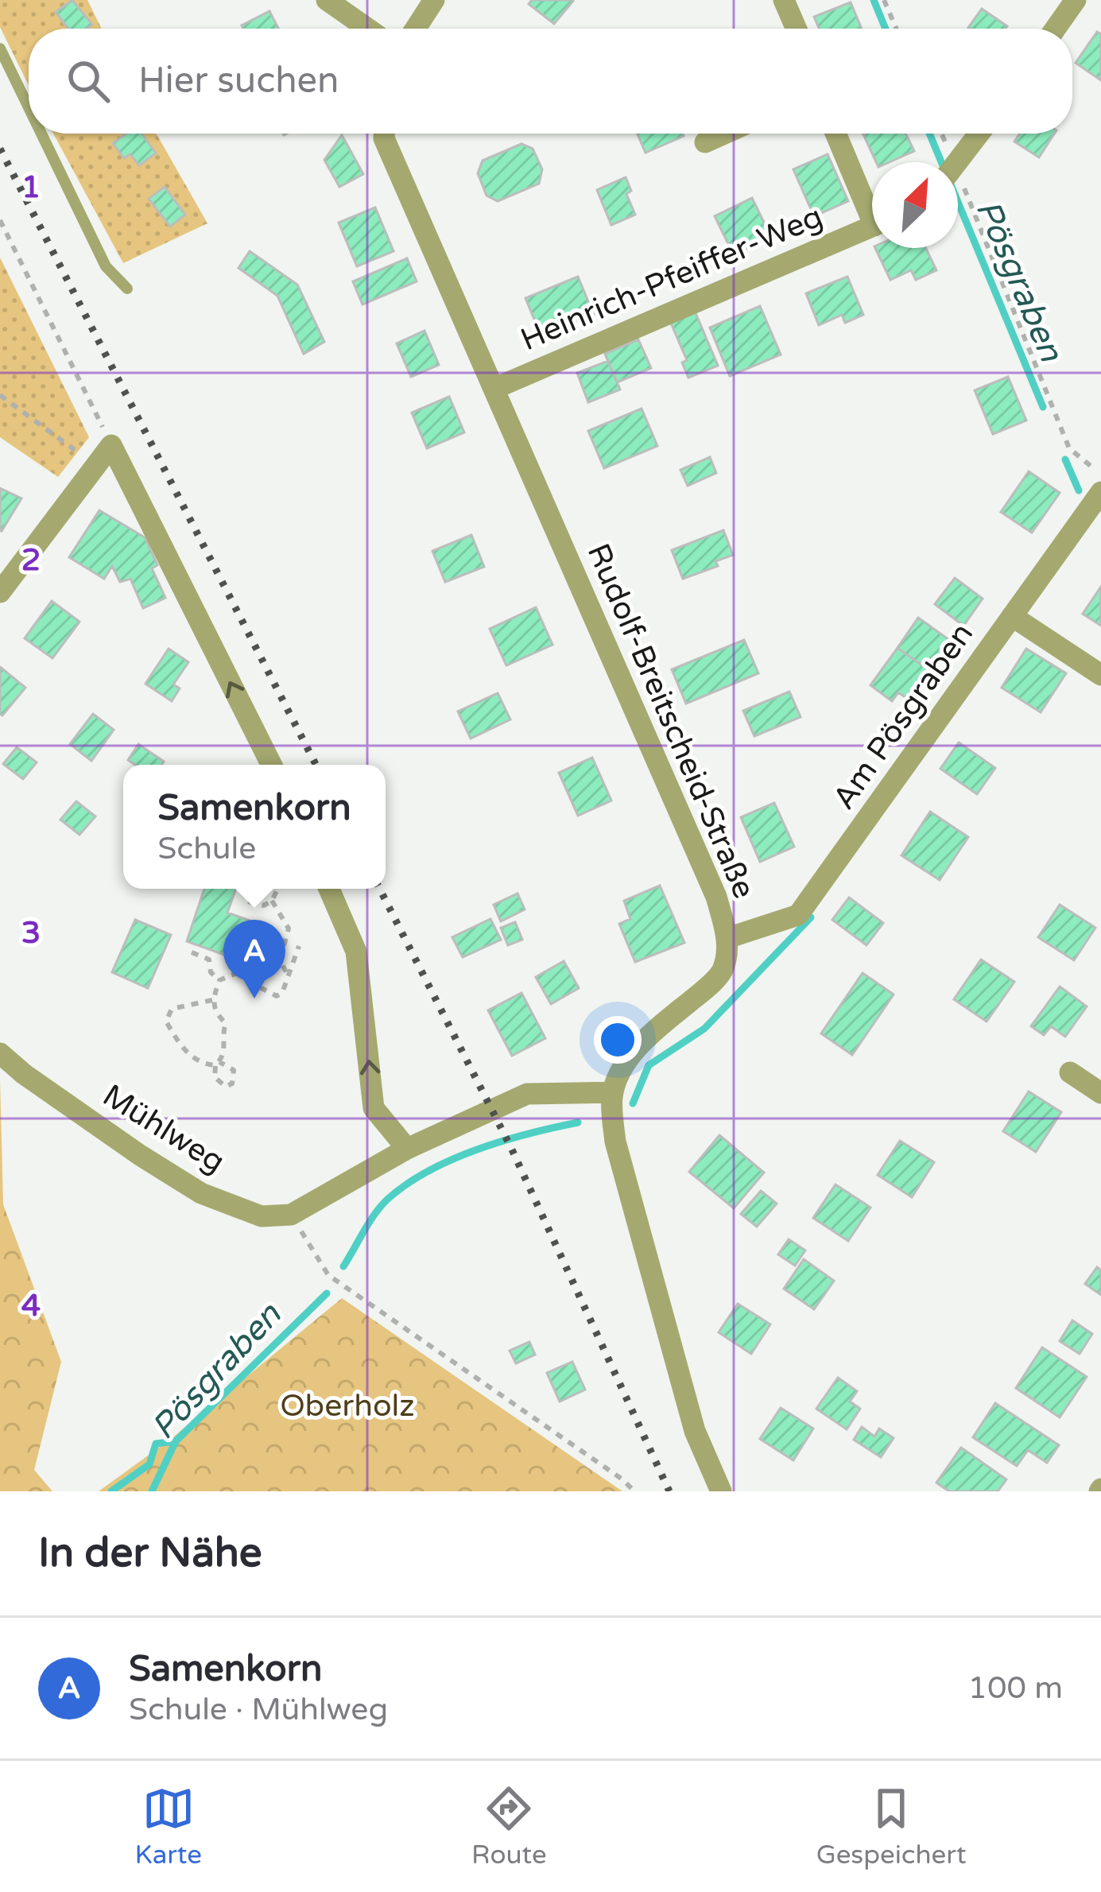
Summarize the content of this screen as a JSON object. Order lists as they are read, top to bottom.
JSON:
{
  "streets": {
    "street": [
      "Heinrich-Pfeiffer-Weg",
      "Am Pösgraben",
      "Rudolf-Breitscheid-Straße",
      "Mühlweg"
    ]
  },
  "crossings": [
    ["Heinrich-Pfeiffer-Weg", "Rudolf-Breitscheid-Straße"],
    ["Am Pösgraben", "Rudolf-Breitscheid-Straße"]
  ],
  "water": ["Pösgraben"],
  "parks": ["Oberholz"],
  "north": "top right",
  "page": {
    "search": "Hier suchen",
    "popup": ["Samenkorn", "Schule"],
    "pins": "A",
    "heading": "In der Nähe",
    "list": [
      {
        "mark": "A",
        "name": "Samenkorn",
        "note": "Schule · Mühlweg",
        "value": "100 m"
      }
    ],
    "nav": ["Karte", "Route", "Gespeichert"]
  },
  "grid": {
    "rows": [
      "1",
      "2",
      "3",
      "4"
    ]
  }
}
